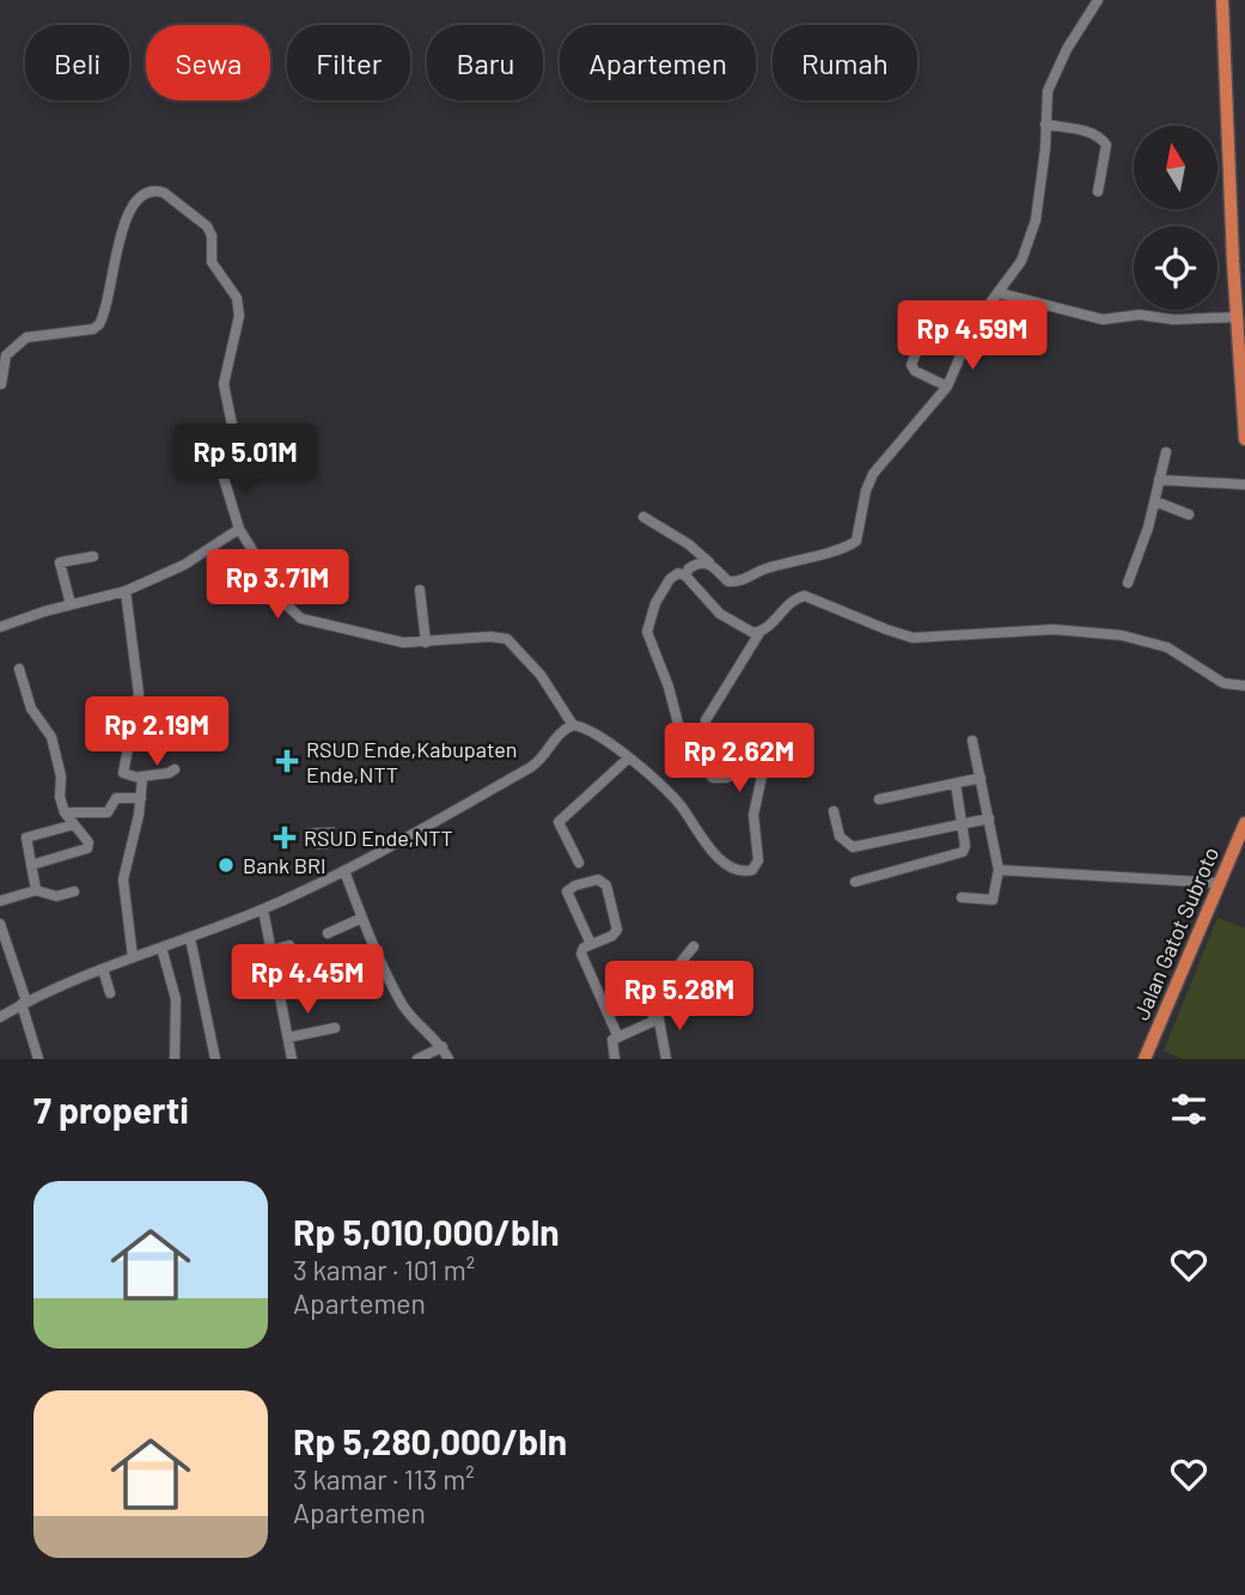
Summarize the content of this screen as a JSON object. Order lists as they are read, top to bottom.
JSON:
{
  "streets": {
    "highway": ["Jalan Gatot Subroto"]
  },
  "places": {
    "health": ["RSUD Ende,Kabupaten Ende,NTT", "RSUD Ende,NTT"],
    "other": ["Bank BRI"]
  },
  "north": "top",
  "page": {
    "chip": [
      "Beli",
      "Sewa",
      "Filter",
      "Baru",
      "Apartemen",
      "Rumah"
    ],
    "price": [
      "Rp 4.59M",
      "Rp 5.01M",
      "Rp 3.71M",
      "Rp 2.19M",
      "Rp 2.62M",
      "Rp 4.45M",
      "Rp 5.28M"
    ],
    "heading": "7 properti",
    "list": [
      {
        "name": "Rp 5,010,000/bln",
        "note": "3 kamar · 101 m² · Apartemen"
      },
      {
        "name": "Rp 5,280,000/bln",
        "note": "3 kamar · 113 m² · Apartemen"
      }
    ]
  }
}
